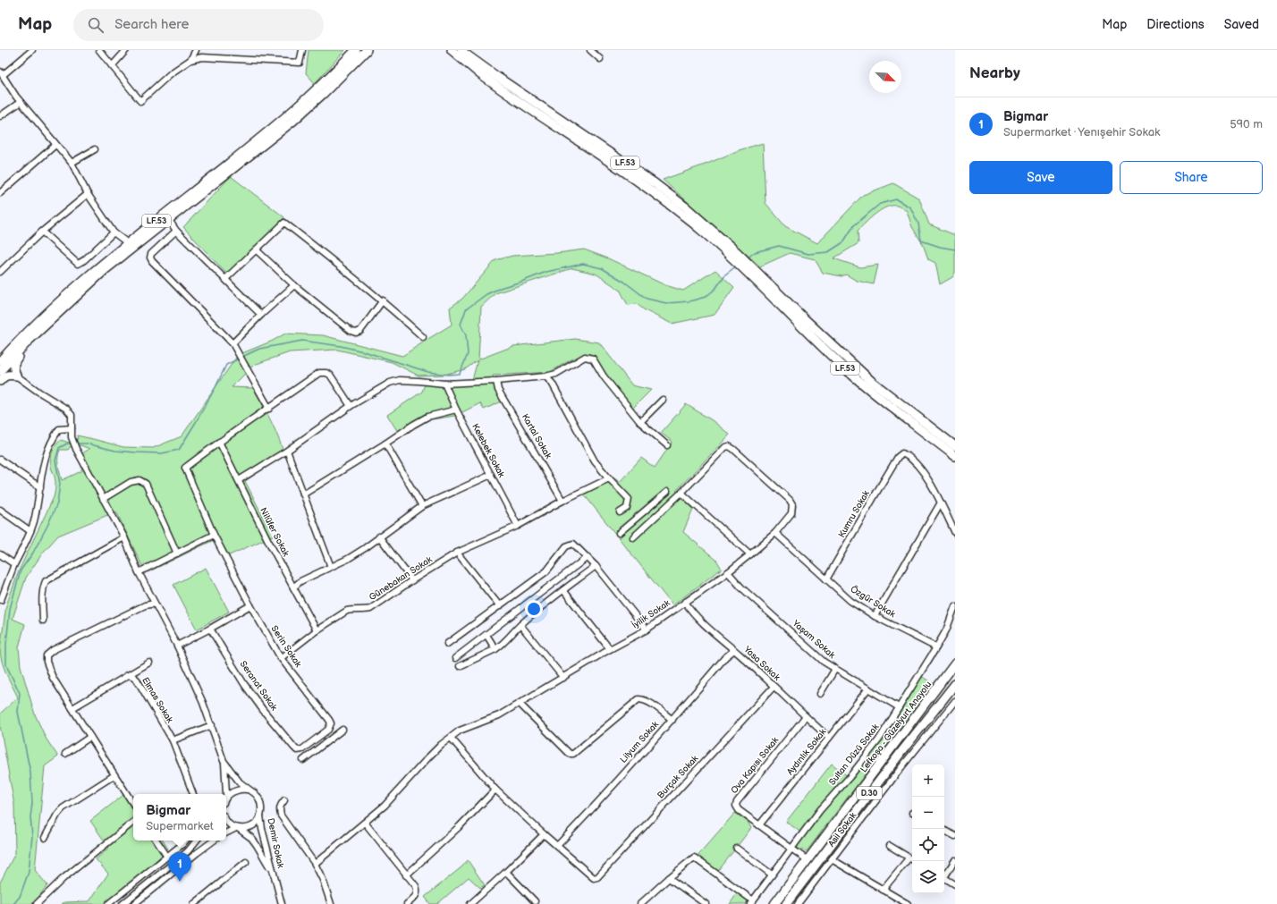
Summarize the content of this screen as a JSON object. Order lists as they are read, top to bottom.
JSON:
{
  "streets": {
    "highway": ["LF.53", "Lefkoşa - Güzelyurt Anayolu", "D.30"],
    "street": [
      "Kartal Sokak",
      "Kelebek Sokak",
      "Kumru Sokak",
      "Nilüfer Sokak",
      "Günebakan Sokak",
      "Özgür Sokak",
      "İyilik Sokak",
      "Yaşam Sokak",
      "Serin Sokak",
      "Yasa Sokak",
      "Seranat Sokak",
      "Elmas Sokak",
      "Lilyum Sokak",
      "Aydınlık Sokak",
      "Sultan Düzü Sokak",
      "Ova Kapısı Sokak",
      "Burçak Sokak",
      "Asil Sokak",
      "Demir Sokak"
    ]
  },
  "crossings": [
    ["Kartal Sokak", "Günebakan Sokak"],
    ["Kelebek Sokak", "Günebakan Sokak"],
    ["Kumru Sokak", "Özgür Sokak"],
    ["Nilüfer Sokak", "Günebakan Sokak"],
    ["Nilüfer Sokak", "Serin Sokak"],
    ["Günebakan Sokak", "Serin Sokak"],
    ["Özgür Sokak", "İyilik Sokak"],
    ["Özgür Sokak", "Sultan Düzü Sokak"],
    ["İyilik Sokak", "Yaşam Sokak"],
    ["İyilik Sokak", "Yasa Sokak"],
    ["Yaşam Sokak", "Aydınlık Sokak"],
    ["Yaşam Sokak", "Sultan Düzü Sokak"],
    ["Serin Sokak", "Seranat Sokak"],
    ["Yasa Sokak", "Lilyum Sokak"],
    ["Yasa Sokak", "Aydınlık Sokak"],
    ["Yasa Sokak", "Ova Kapısı Sokak"],
    ["Yasa Sokak", "Burçak Sokak"],
    ["Lefkoşa - Güzelyurt Anayolu", "Ova Kapısı Sokak"],
    ["Lilyum Sokak", "Burçak Sokak"],
    ["Aydınlık Sokak", "Ova Kapısı Sokak"],
    ["Sultan Düzü Sokak", "Ova Kapısı Sokak"]
  ],
  "north": "bottom right",
  "page": {
    "header": "Map",
    "search": "Search here",
    "nav": ["Map", "Directions", "Saved"],
    "heading": "Nearby",
    "list": [
      {
        "mark": "1",
        "name": "Bigmar",
        "note": "Supermarket · Yenışehir Sokak",
        "value": "590 m"
      }
    ],
    "buttons": ["Save", "Share"],
    "map_buttons": ["+", "−"],
    "popup": ["Bigmar", "Supermarket"],
    "pins": "1"
  }
}
